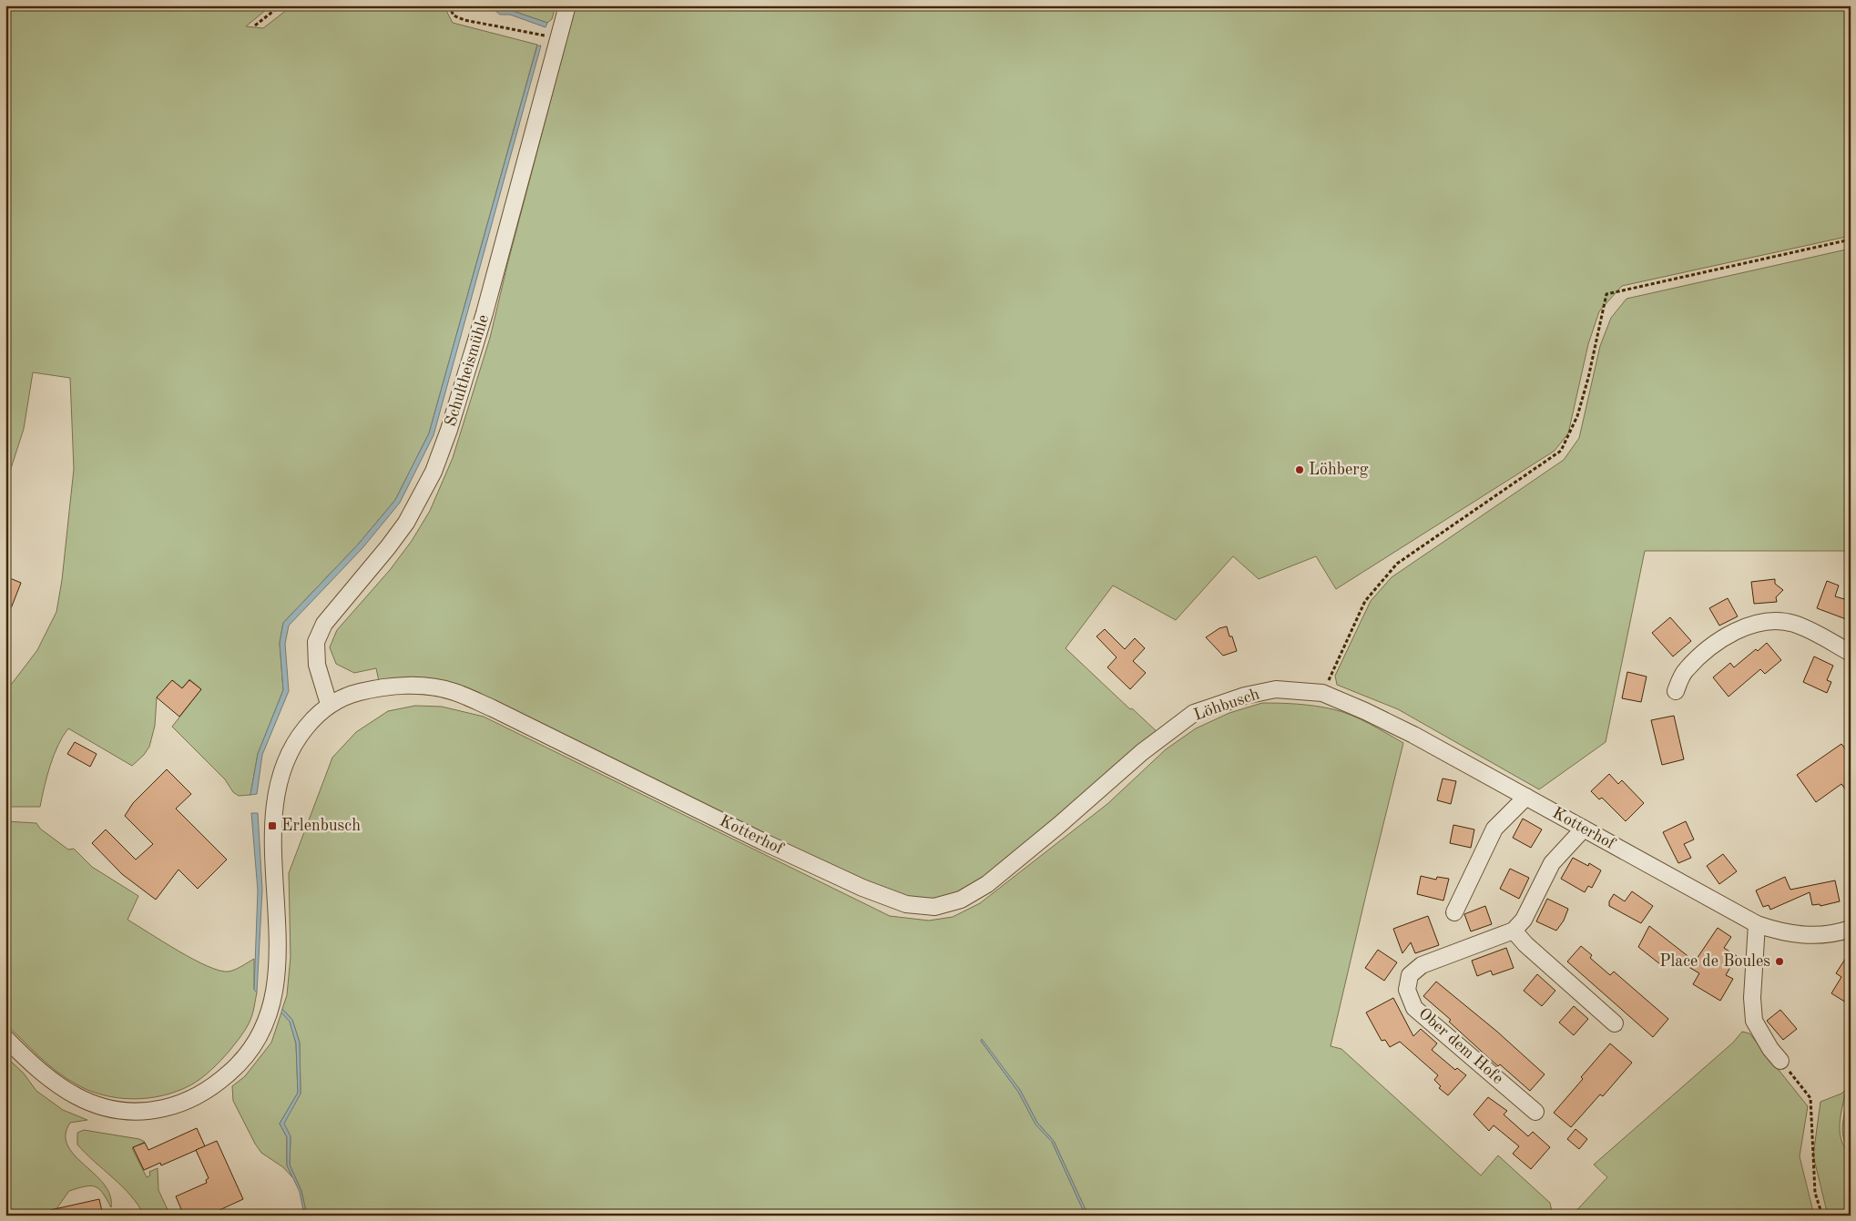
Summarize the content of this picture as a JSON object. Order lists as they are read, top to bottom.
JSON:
{
  "streets": {
    "street": [
      "Schultheismühle",
      "Löhbusch",
      "Kotterhof",
      "Ober dem Hofe"
    ]
  },
  "crossings": [
    ["Schultheismühle", "Kotterhof"],
    ["Löhbusch", "Kotterhof"]
  ],
  "places": {
    "other": ["Löhberg", "Place de Boules"],
    "transit": ["Erlenbusch"]
  }
}
